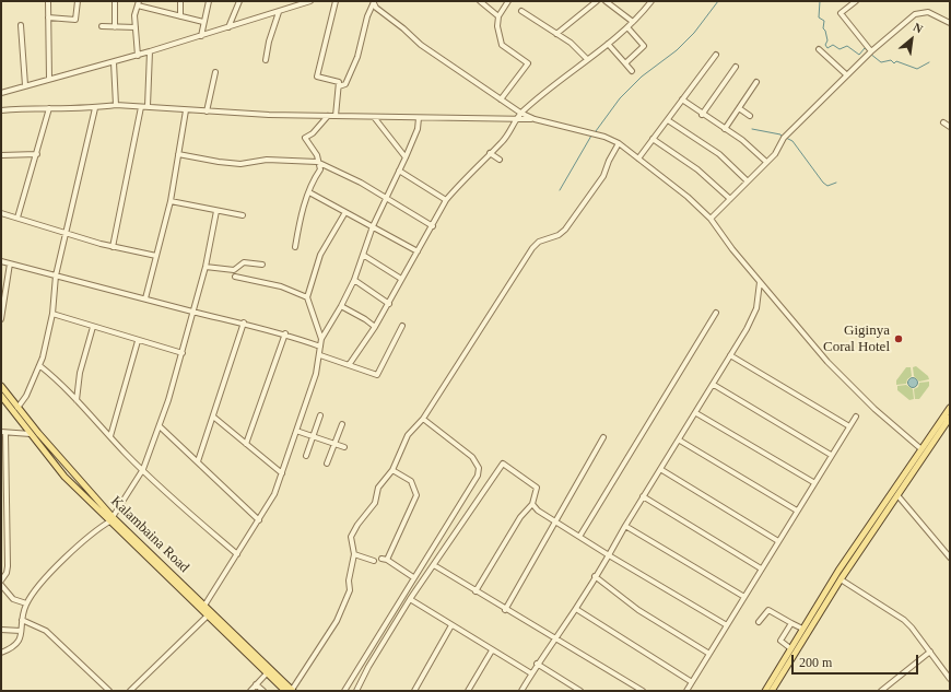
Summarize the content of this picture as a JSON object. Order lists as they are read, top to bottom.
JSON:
{
  "streets": {
    "main road": ["Kalambaina Road"]
  },
  "places": ["Giginya Coral Hotel"],
  "scale_bar": "200 m",
  "north": "top right"
}
